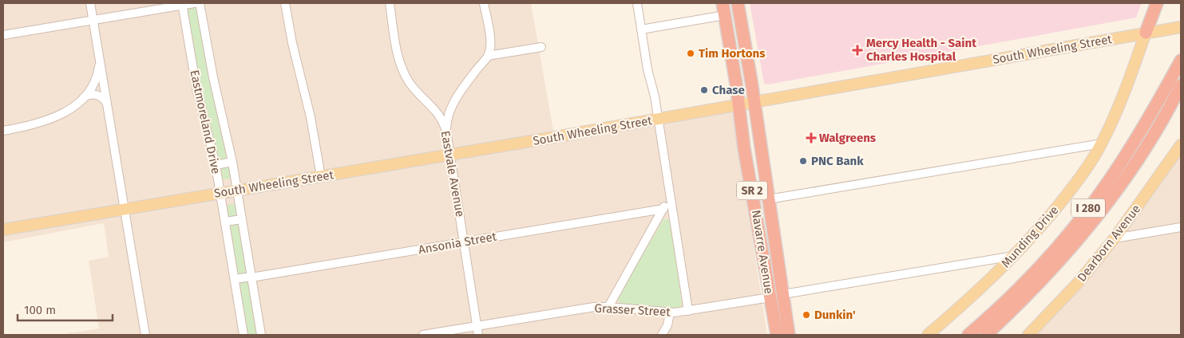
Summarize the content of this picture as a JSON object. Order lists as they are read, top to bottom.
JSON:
{
  "streets": {
    "highway": ["SR 2", "I 280", "Navarre Avenue"],
    "main road": ["South Wheeling Street", "Munding Drive", "Dearborn Avenue"],
    "street": [
      "Eastmoreland Drive",
      "Eastvale Avenue",
      "Ansonia Street",
      "Grasser Street"
    ]
  },
  "crossings": [
    ["South Wheeling Street", "Eastmoreland Drive"],
    ["South Wheeling Street", "Eastvale Avenue"],
    ["South Wheeling Street", "Munding Drive"],
    ["South Wheeling Street", "Navarre Avenue"],
    ["Eastmoreland Drive", "Ansonia Street"],
    ["Eastvale Avenue", "Ansonia Street"],
    ["Eastvale Avenue", "Grasser Street"],
    ["Navarre Avenue", "Grasser Street"]
  ],
  "places": {
    "health": ["Mercy Health - Saint Charles Hospital", "Walgreens"],
    "other": [
      "Tim Hortons",
      "Chase",
      "PNC Bank",
      "Dunkin'"
    ]
  },
  "scale_bar": "100 m"
}
